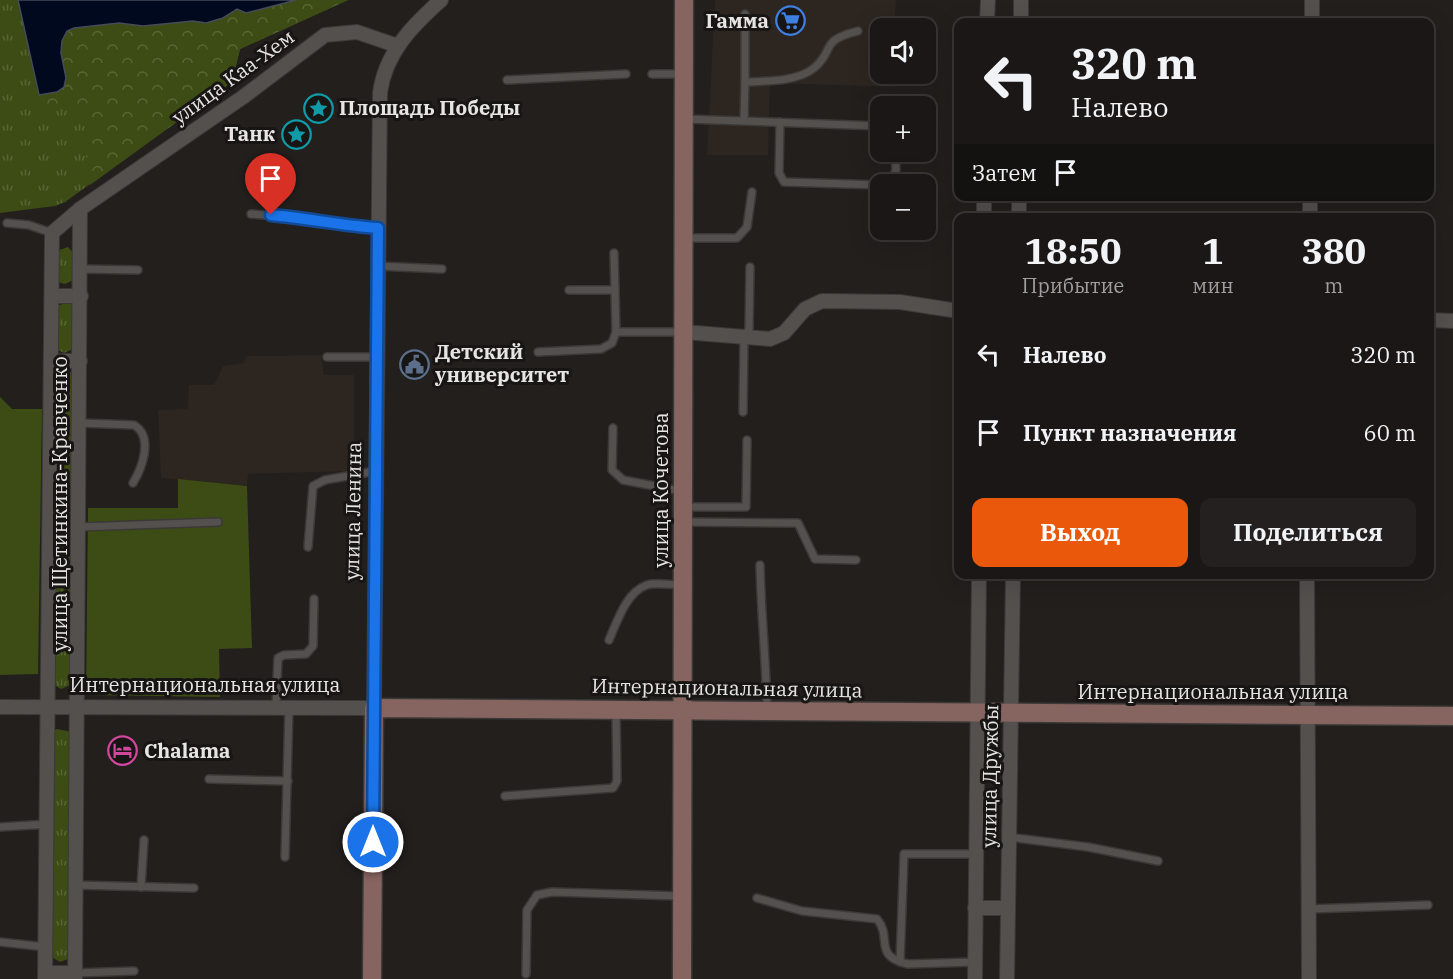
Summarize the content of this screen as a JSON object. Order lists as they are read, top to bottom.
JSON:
{
  "streets": {
    "street": [
      "улица Каа-Хем",
      "улица Кочетова",
      "улица Щетинкина-Кравченко",
      "улица Ленина",
      "Интернациональная улица",
      "улица Дружбы"
    ]
  },
  "crossings": [
    ["улица Каа-Хем", "улица Щетинкина-Кравченко"],
    ["улица Каа-Хем", "улица Ленина"],
    ["улица Кочетова", "Интернациональная улица"],
    ["улица Щетинкина-Кравченко", "Интернациональная улица"],
    ["улица Ленина", "Интернациональная улица"],
    ["Интернациональная улица", "улица Дружбы"]
  ],
  "places": {
    "supermarket": ["Гамма"],
    "place": ["Площадь Победы", "Танк"],
    "public building": ["Детский университет"],
    "hotel": ["Chalama"]
  },
  "page": {
    "map_buttons": ["+", "−"],
    "turn": ["320 m", "Налево"],
    "then": "Затем",
    "eta": [
      "18:50",
      "Прибытие",
      "1",
      "мин",
      "380",
      "m"
    ],
    "list": [
      {
        "name": "Налево",
        "value": "320 m"
      },
      {
        "name": "Пункт назначения",
        "value": "60 m"
      }
    ],
    "buttons": ["Выход", "Поделиться"]
  }
}
